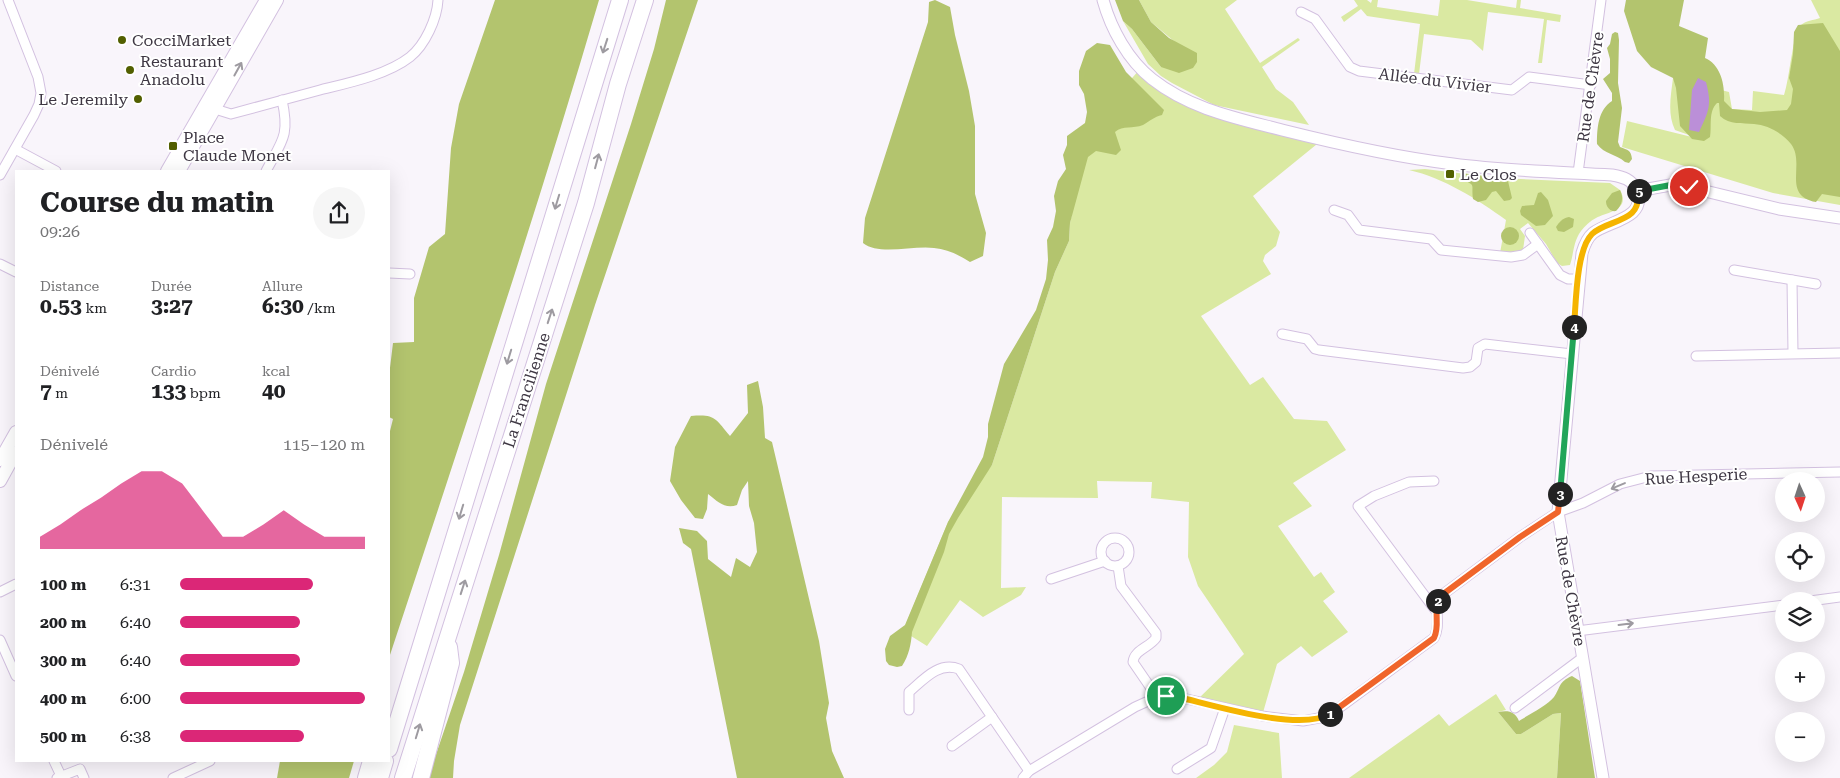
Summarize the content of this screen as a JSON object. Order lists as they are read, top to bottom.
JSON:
{
  "streets": {
    "highway": ["La Francilienne"],
    "street": ["Allée du Vivier", "Rue de Chèvre", "Rue Hesperie"]
  },
  "crossings": [
    ["Allée du Vivier", "Rue de Chèvre"],
    ["Rue de Chèvre", "Rue Hesperie"]
  ],
  "one_way": ["Rue Hesperie"],
  "places": {
    "other": ["CocciMarket", "Restaurant Anadolu", "Le Jeremily"],
    "transit": ["Place Claude Monet", "Le Clos"]
  },
  "north": "bottom",
  "page": {
    "heading": ["Course du matin", "09:26"],
    "pins": [
      "5",
      "4",
      "3",
      "2",
      "1"
    ],
    "stats": [
      ["Distance", "0.53 km"],
      ["Durée", "3:27"],
      ["Allure", "6:30 /km"],
      ["Dénivelé", "7 m"],
      ["Cardio", "133 bpm"],
      ["kcal", "40"]
    ],
    "chart": ["Dénivelé", "115–120 m"],
    "map_buttons": ["+", "−"],
    "list": [
      {
        "name": "100 m",
        "note": "6:31"
      },
      {
        "name": "200 m",
        "note": "6:40"
      },
      {
        "name": "300 m",
        "note": "6:40"
      },
      {
        "name": "400 m",
        "note": "6:00"
      },
      {
        "name": "500 m",
        "note": "6:38"
      }
    ]
  }
}
